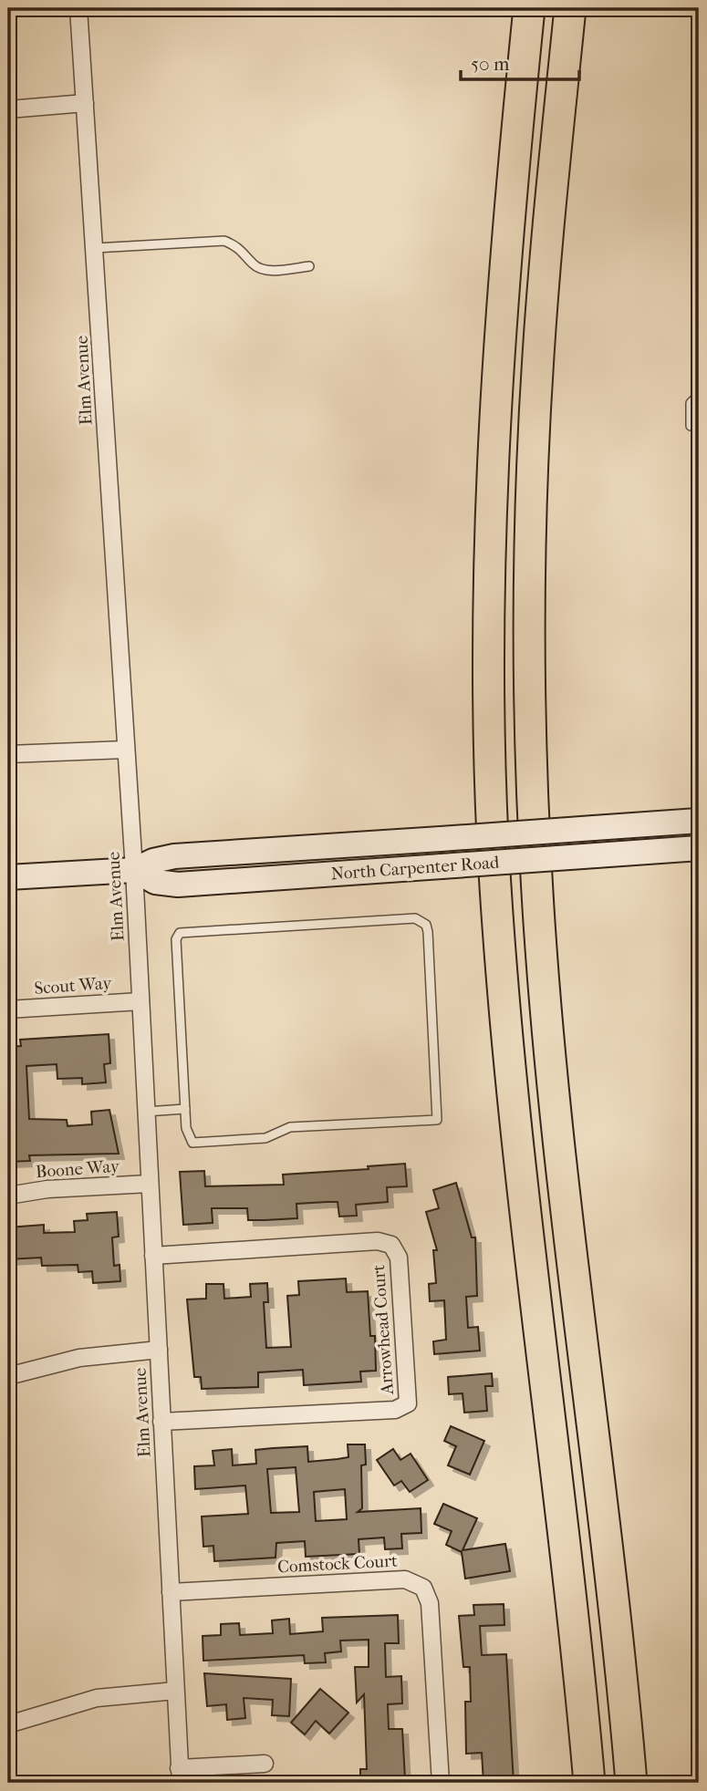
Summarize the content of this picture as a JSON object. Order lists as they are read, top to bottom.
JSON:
{
  "streets": {
    "main road": ["North Carpenter Road"],
    "street": [
      "Elm Avenue",
      "Scout Way",
      "Boone Way",
      "Arrowhead Court",
      "Comstock Court"
    ]
  },
  "crossings": [
    ["Elm Avenue", "North Carpenter Road"],
    ["Elm Avenue", "Scout Way"],
    ["Elm Avenue", "Boone Way"],
    ["Elm Avenue", "Arrowhead Court"],
    ["Elm Avenue", "Comstock Court"]
  ],
  "scale_bar": "50 m"
}
